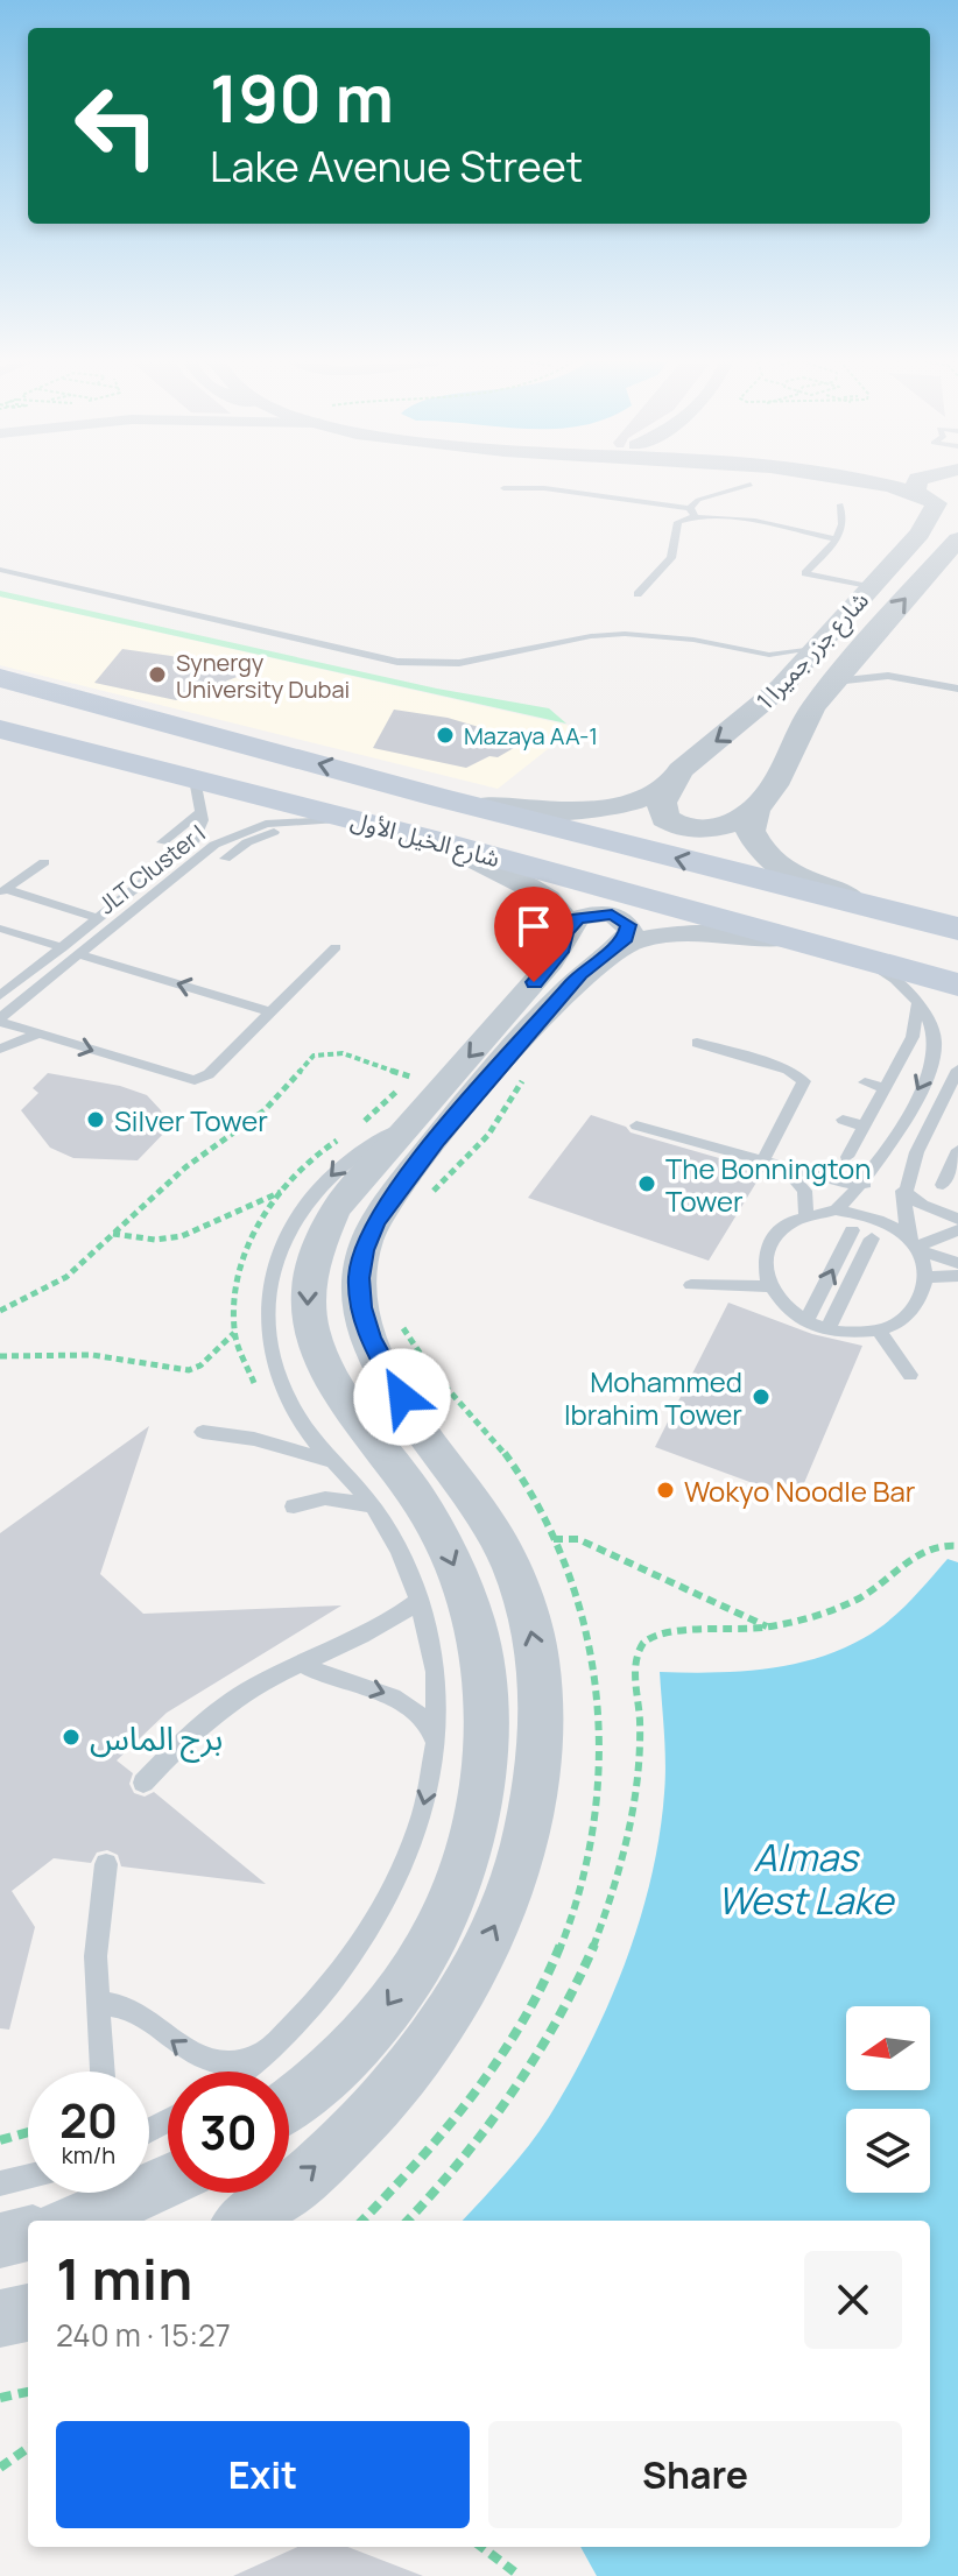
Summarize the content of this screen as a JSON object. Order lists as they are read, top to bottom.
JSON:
{
  "streets": {
    "main road": ["شارع الخيل الأول"],
    "street": ["شارع جزر جميرا 1"],
    "lane": ["JLT Cluster I"]
  },
  "crossings": [
    ["شارع الخيل الأول", "JLT Cluster I"]
  ],
  "water": ["Almas West Lake"],
  "places": [
    "Synergy University Dubai",
    "Mazaya AA-1",
    "Silver Tower",
    "The Bonnington Tower",
    "Mohammed Ibrahim Tower",
    "Wokyo Noodle Bar",
    "برج الماس"
  ],
  "north": "left",
  "page": {
    "turn": ["190 m", "Lake Avenue Street"],
    "speed": "20 km/h",
    "limit": "30",
    "heading": ["1 min", "240 m · 15:27"],
    "buttons": ["Exit", "Share"]
  }
}
